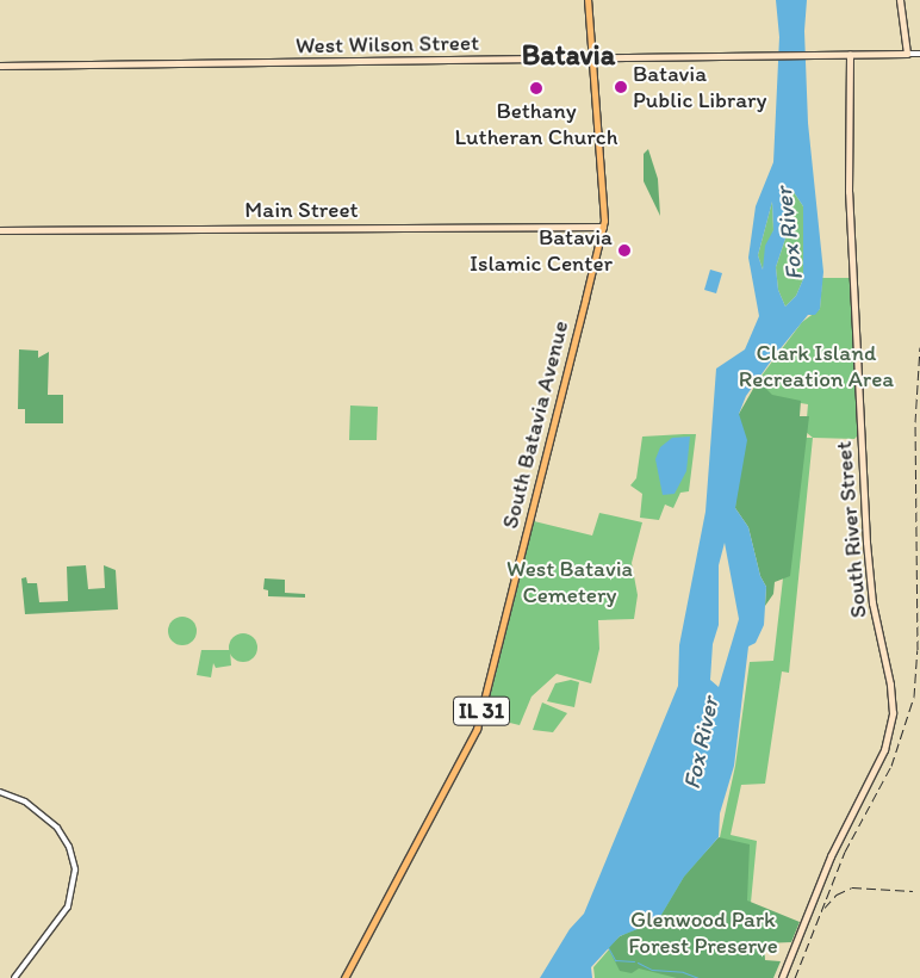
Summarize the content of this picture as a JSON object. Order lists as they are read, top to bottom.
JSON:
{
  "streets": {
    "main road": [
      "West Wilson Street",
      "Main Street",
      "South Batavia Avenue",
      "South River Street",
      "IL 31"
    ]
  },
  "crossings": [
    ["West Wilson Street", "South Batavia Avenue"],
    ["West Wilson Street", "South River Street"],
    ["West Wilson Street", "IL 31"],
    ["Main Street", "South Batavia Avenue"],
    ["South Batavia Avenue", "IL 31"]
  ],
  "districts": ["Batavia"],
  "water": ["Fox River"],
  "parks": ["Clark Island Recreation Area", "West Batavia Cemetery", "Glenwood Park Forest Preserve"],
  "places": ["Batavia Public Library", "Bethany Lutheran Church", "Batavia Islamic Center"]
}
